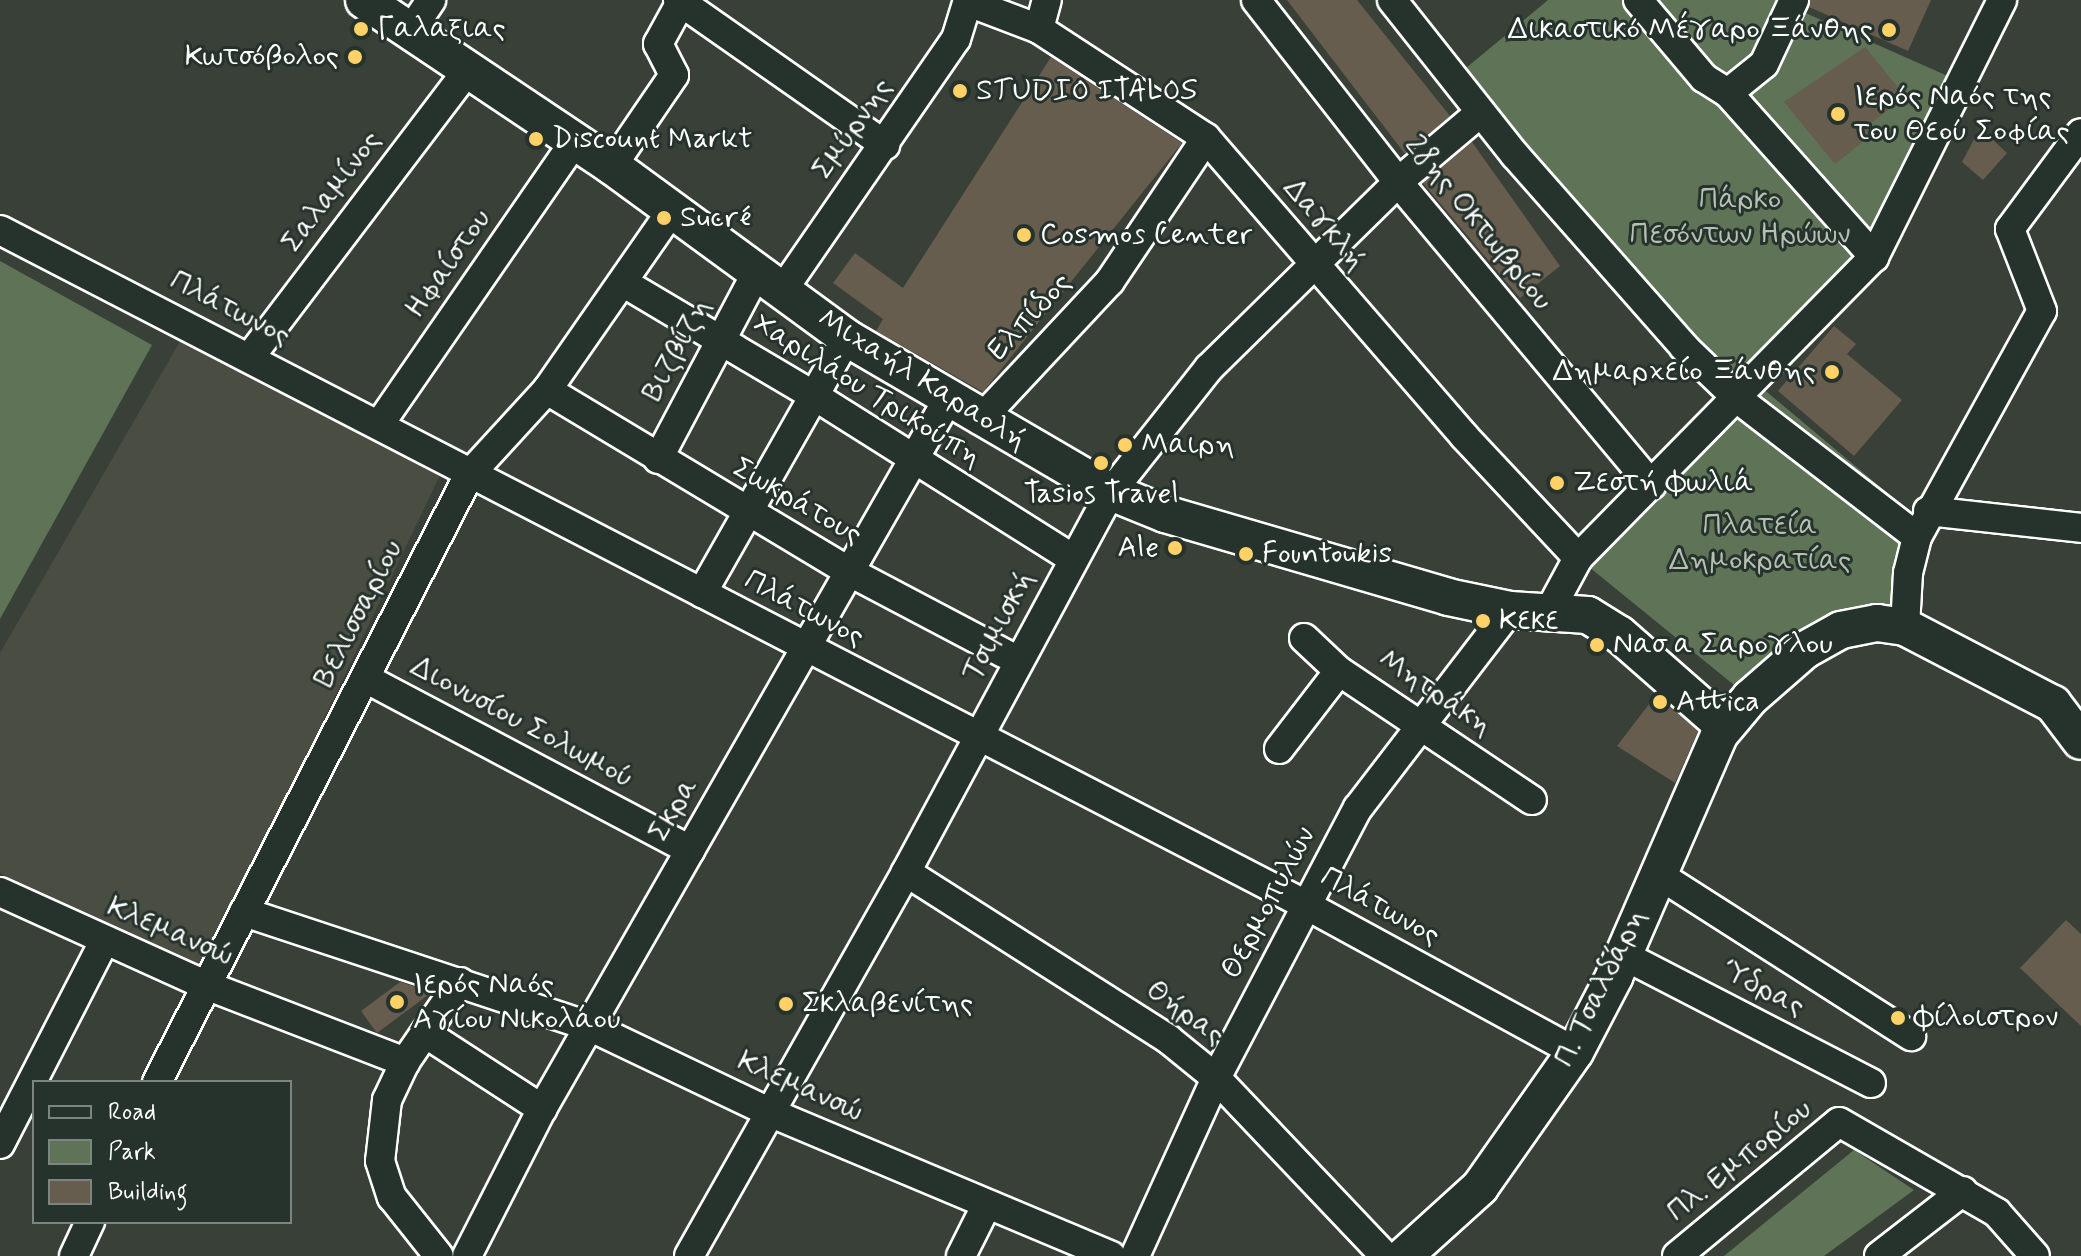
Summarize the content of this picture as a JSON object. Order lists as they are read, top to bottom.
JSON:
{
  "streets": {
    "main road": ["Μιχαήλ Καραολή", "Π. Τσαλδάρη"],
    "street": [
      "Σμύρνης",
      "Σαλαμίνος",
      "28ης Οκτωβρίου",
      "Δαγκλή",
      "Ηφαίστου",
      "Πλάτωνος",
      "Ελπίδος",
      "Βιζβίζη",
      "Χαριλάου Τρικούπη",
      "Σωκράτους",
      "Βελισσαρίου",
      "Τσιμισκή",
      "Μητράκη",
      "Διονυσίου Σολωμού",
      "Σκρα",
      "Θερμοπυλών",
      "Κλεμανσώ",
      "Ύδρας",
      "Θήρας",
      "Πλ. Εμπορίου"
    ]
  },
  "crossings": [
    ["Σμύρνης", "Δαγκλή"],
    ["Σμύρνης", "Βιζβίζη"],
    ["Σμύρνης", "Μιχαήλ Καραολή"],
    ["Σαλαμίνος", "Πλάτωνος"],
    ["Σαλαμίνος", "Μιχαήλ Καραολή"],
    ["28ης Οκτωβρίου", "Τσιμισκή"],
    ["Δαγκλή", "Ελπίδος"],
    ["Δαγκλή", "Τσιμισκή"],
    ["Ηφαίστου", "Πλάτωνος"],
    ["Ηφαίστου", "Μιχαήλ Καραολή"],
    ["Πλάτωνος", "Βελισσαρίου"],
    ["Πλάτωνος", "Τσιμισκή"],
    ["Πλάτωνος", "Σκρα"],
    ["Πλάτωνος", "Θερμοπυλών"],
    ["Πλάτωνος", "Π. Τσαλδάρη"],
    ["Ελπίδος", "Μιχαήλ Καραολή"],
    ["Βιζβίζη", "Μιχαήλ Καραολή"],
    ["Βιζβίζη", "Χαριλάου Τρικούπη"],
    ["Βιζβίζη", "Σωκράτους"],
    ["Μιχαήλ Καραολή", "Βελισσαρίου"],
    ["Μιχαήλ Καραολή", "Τσιμισκή"],
    ["Μιχαήλ Καραολή", "Σκρα"],
    ["Μιχαήλ Καραολή", "Θερμοπυλών"],
    ["Μιχαήλ Καραολή", "Π. Τσαλδάρη"],
    ["Χαριλάου Τρικούπη", "Βελισσαρίου"],
    ["Χαριλάου Τρικούπη", "Τσιμισκή"],
    ["Χαριλάου Τρικούπη", "Σκρα"],
    ["Σωκράτους", "Βελισσαρίου"],
    ["Σωκράτους", "Τσιμισκή"],
    ["Σωκράτους", "Σκρα"],
    ["Βελισσαρίου", "Διονυσίου Σολωμού"],
    ["Βελισσαρίου", "Κλεμανσώ"],
    ["Τσιμισκή", "Κλεμανσώ"],
    ["Τσιμισκή", "Θήρας"],
    ["Μητράκη", "Θερμοπυλών"],
    ["Διονυσίου Σολωμού", "Σκρα"],
    ["Σκρα", "Κλεμανσώ"],
    ["Θερμοπυλών", "Θήρας"],
    ["Π. Τσαλδάρη", "Ύδρας"]
  ],
  "parks": ["Πάρκο Πεσόντων Ηρώων", "Πλατεία Δημοκρατίας"],
  "places": [
    "Γαλαξιας",
    "Δικαστικό Μέγαρο Ξάνθης",
    "Κωτσόβολος",
    "STUDIO ITALOS",
    "Ιερός Ναός της του Θεού Σοφίας",
    "Discount Markt",
    "Sucré",
    "Cosmos Center",
    "Δημαρχείο Ξάνθης",
    "Μαιρη",
    "Tasios Travel",
    "Ζεστή Φωλιά",
    "Ale",
    "Fountoukis",
    "Κεκε",
    "Νασ α Σαρογλου",
    "Attica",
    "Ιερός Ναός Αγίου Νικολάου",
    "Σκλαβενίτης",
    "Φίλοιστρον"
  ],
  "legend": ["Road", "Park", "Building"]
}
